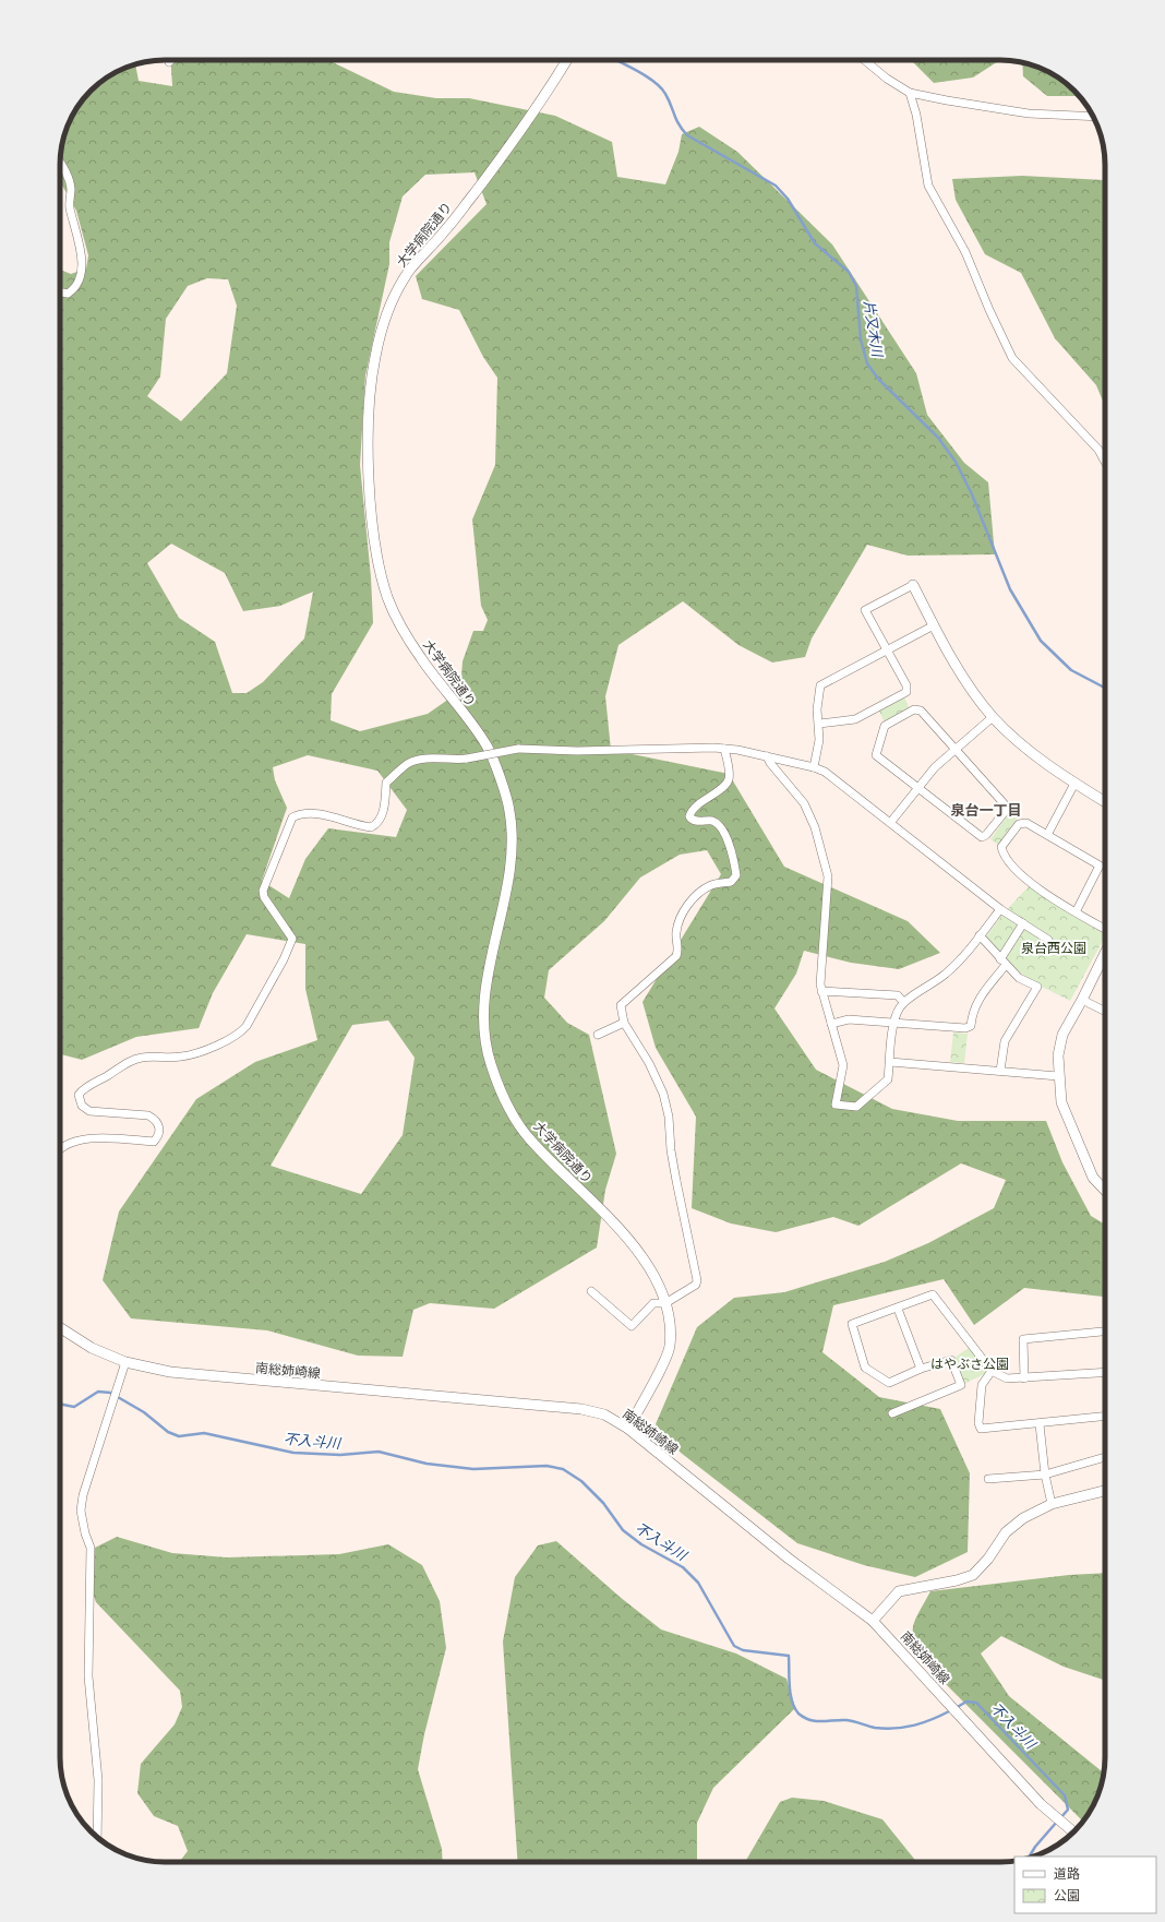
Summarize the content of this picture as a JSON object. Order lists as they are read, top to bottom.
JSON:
{
  "streets": {
    "street": ["大学病院通り", "南総姉崎線"]
  },
  "crossings": [
    ["大学病院通り", "南総姉崎線"]
  ],
  "districts": ["泉台一丁目"],
  "water": ["片又木川", "不入斗川"],
  "parks": ["泉台西公園", "はやぶさ公園"],
  "legend": ["道路", "公園"]
}
